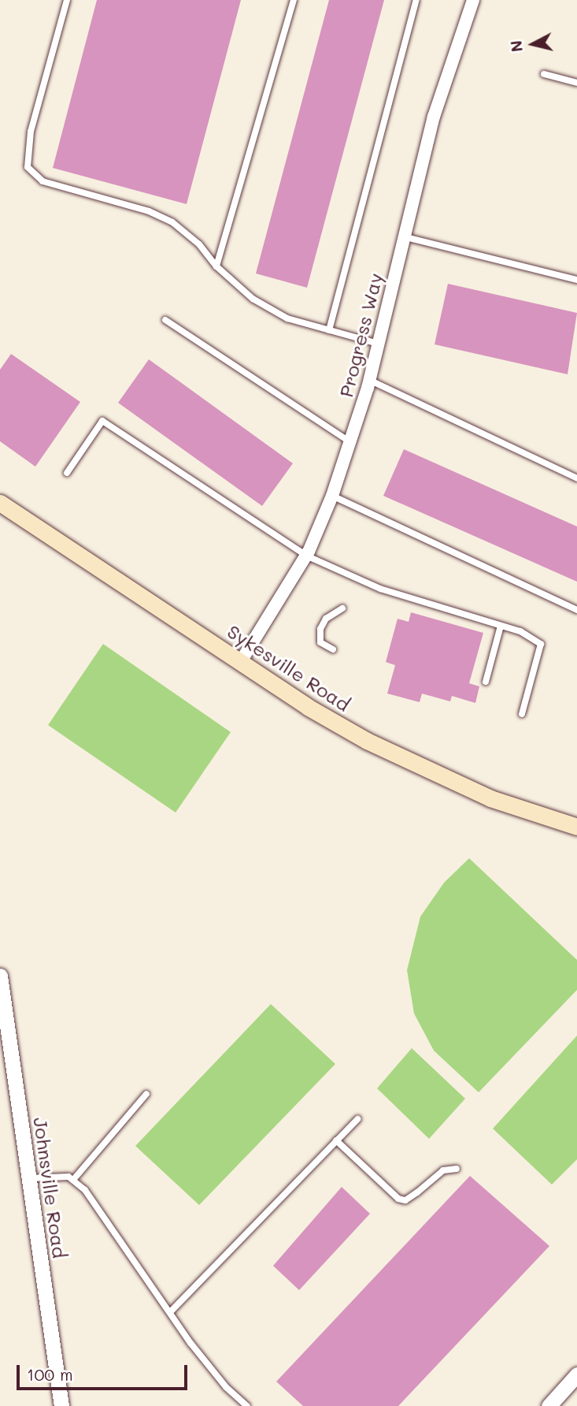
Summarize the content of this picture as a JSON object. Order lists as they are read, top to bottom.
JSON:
{
  "streets": {
    "main road": ["Sykesville Road"],
    "street": ["Progress Way", "Johnsville Road"]
  },
  "crossings": [
    ["Progress Way", "Sykesville Road"]
  ],
  "scale_bar": "100 m",
  "north": "left"
}
